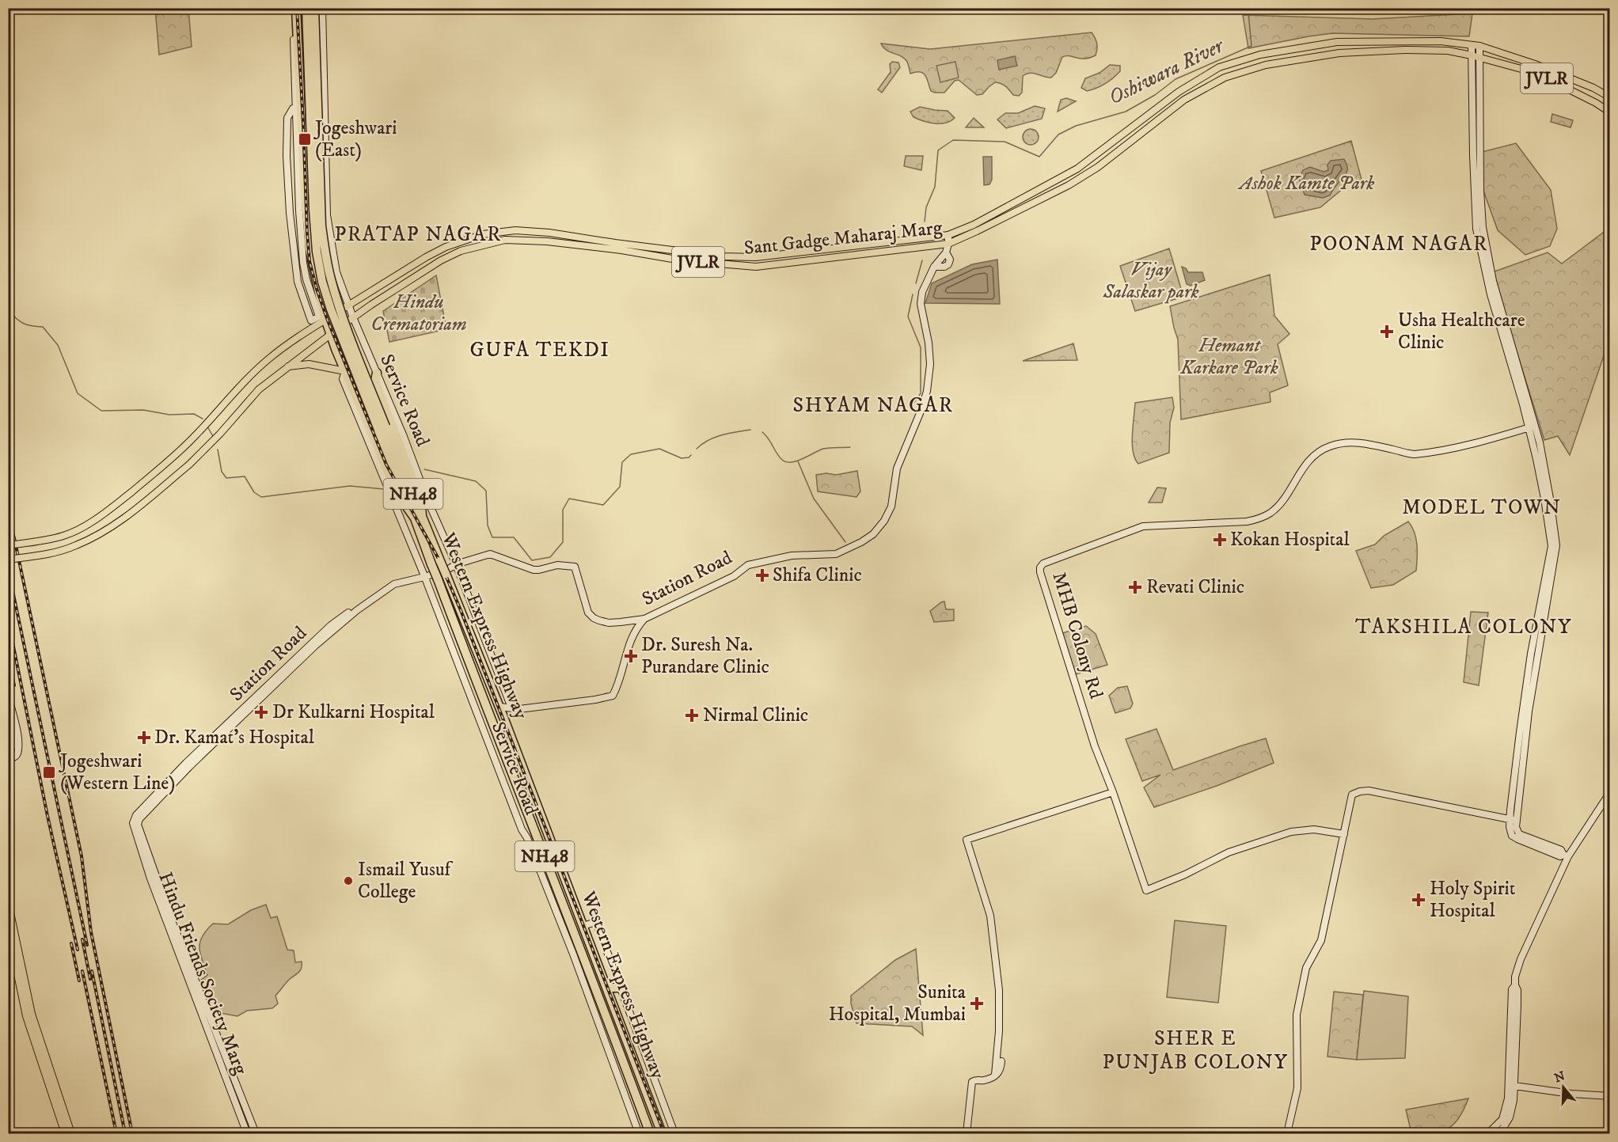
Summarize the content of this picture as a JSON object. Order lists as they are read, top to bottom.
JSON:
{
  "streets": {
    "highway": ["NH48", "Western Express Highway"],
    "main road": ["JVLR", "Sant Gadge Maharaj Marg"],
    "street": [
      "Service Road",
      "Station Road",
      "MHB Colony Rd",
      "Hindu Friends Society Marg"
    ]
  },
  "crossings": [
    ["JVLR", "Service Road"],
    ["Sant Gadge Maharaj Marg", "Service Road"],
    ["Service Road", "Station Road"],
    ["Service Road", "Western Express Highway"],
    ["Station Road", "Western Express Highway"],
    ["Station Road", "Hindu Friends Society Marg"]
  ],
  "districts": [
    "PRATAP NAGAR",
    "POONAM NAGAR",
    "GUFA TEKDI",
    "SHYAM NAGAR",
    "MODEL TOWN",
    "TAKSHILA COLONY",
    "SHER E PUNJAB COLONY"
  ],
  "water": ["Oshiwara River"],
  "parks": [
    "Ashok Kamte Park",
    "Vijay Salaskar park",
    "Hindu Crematoriam",
    "Hemant Karkare Park"
  ],
  "places": {
    "transit": ["Jogeshwari (East)", "Jogeshwari (Western Line)"],
    "health": [
      "Usha Healthcare Clinic",
      "Kokan Hospital",
      "Shifa Clinic",
      "Revati Clinic",
      "Dr. Suresh Na. Purandare Clinic",
      "Dr Kulkarni Hospital",
      "Nirmal Clinic",
      "Dr. Kamat's Hospital",
      "Holy Spirit Hospital",
      "Sunita Hospital, Mumbai"
    ],
    "other": ["Ismail Yusuf College"]
  },
  "north": "top"
}
